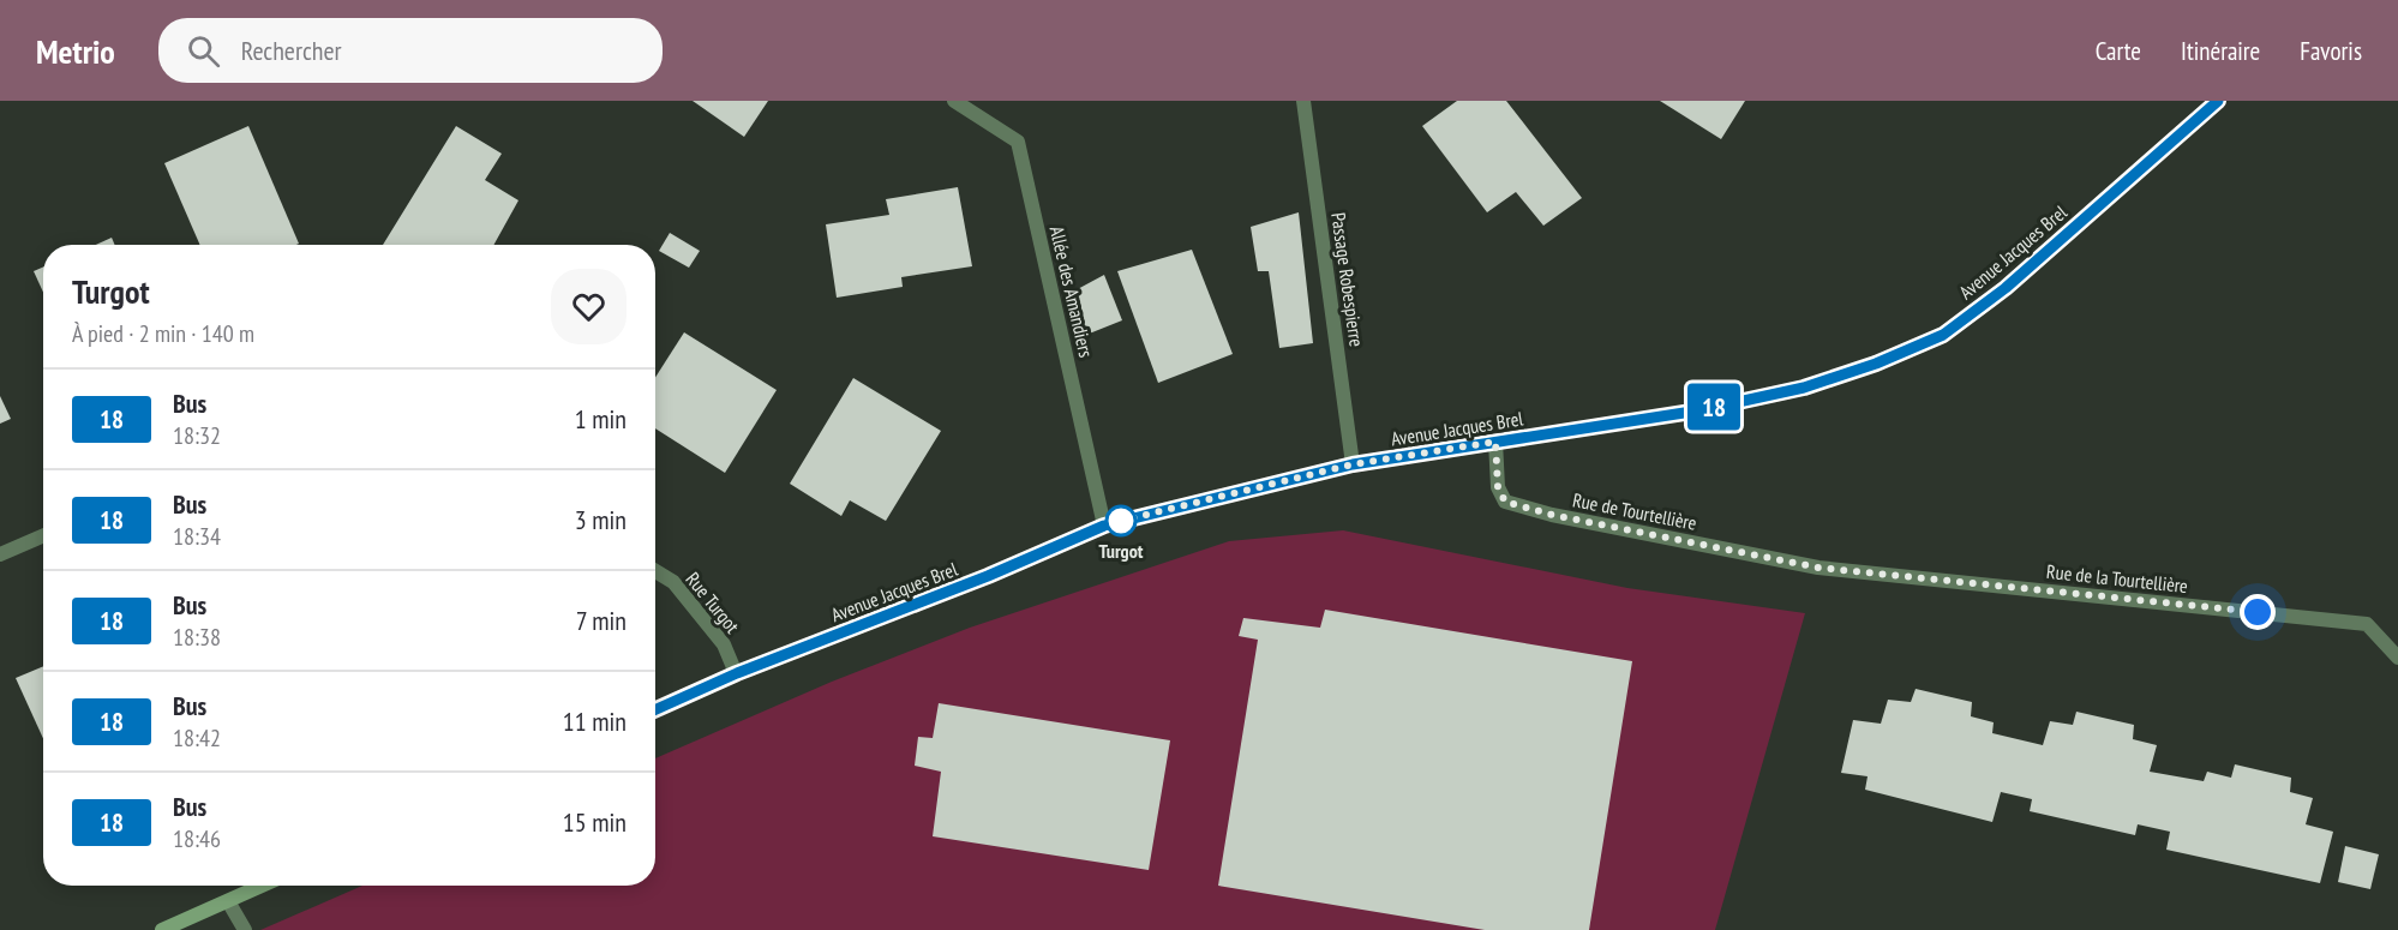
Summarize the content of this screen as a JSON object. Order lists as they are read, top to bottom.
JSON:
{
  "streets": {
    "main road": ["Avenue Jacques Brel"],
    "street": [
      "Passage Robespierre",
      "Allée des Amandiers",
      "Rue de Tourtellière",
      "Rue de la Tourtellière",
      "Rue Turgot"
    ]
  },
  "crossings": [
    ["Avenue Jacques Brel", "Passage Robespierre"],
    ["Avenue Jacques Brel", "Allée des Amandiers"],
    ["Avenue Jacques Brel", "Rue de Tourtellière"],
    ["Avenue Jacques Brel", "Rue Turgot"],
    ["Rue de Tourtellière", "Rue de la Tourtellière"]
  ],
  "places": ["Turgot"],
  "lines": ["bus line 18"],
  "page": {
    "header": "Metrio",
    "search": "Rechercher",
    "nav": ["Carte", "Itinéraire", "Favoris"],
    "on_map": "18",
    "heading": ["Turgot", "À pied · 2 min · 140 m"],
    "list": [
      {
        "mark": "18",
        "name": "Bus",
        "note": "18:32",
        "value": "1 min"
      },
      {
        "mark": "18",
        "name": "Bus",
        "note": "18:34",
        "value": "3 min"
      },
      {
        "mark": "18",
        "name": "Bus",
        "note": "18:38",
        "value": "7 min"
      },
      {
        "mark": "18",
        "name": "Bus",
        "note": "18:42",
        "value": "11 min"
      },
      {
        "mark": "18",
        "name": "Bus",
        "note": "18:46",
        "value": "15 min"
      }
    ]
  }
}
